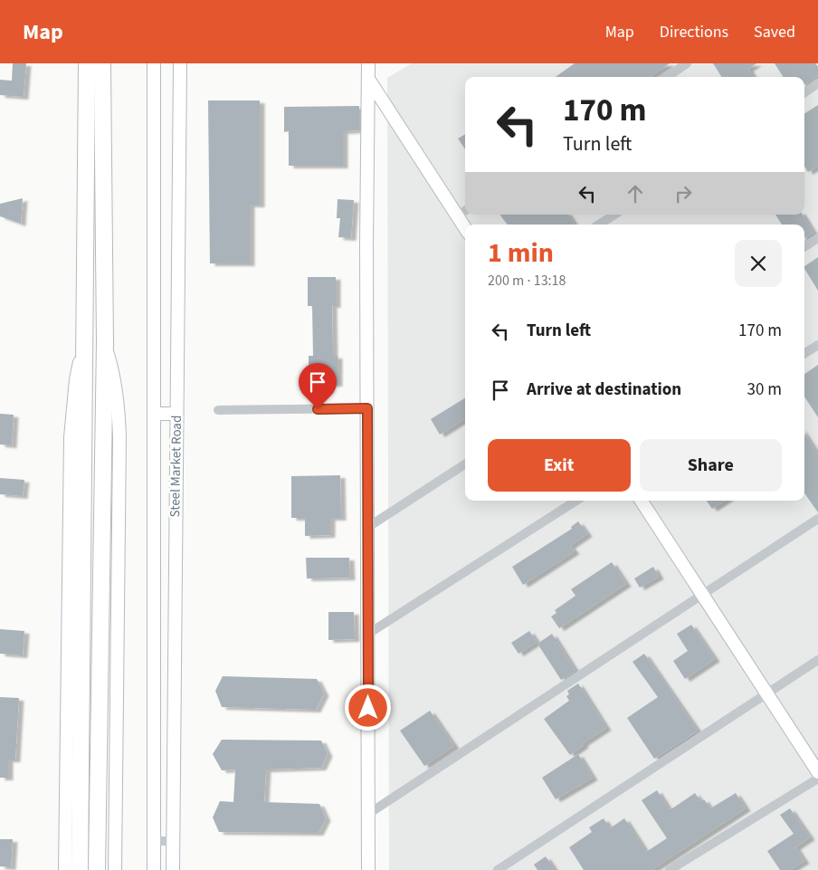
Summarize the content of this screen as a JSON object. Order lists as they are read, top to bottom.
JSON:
{
  "streets": {
    "street": ["Steel Market Road"]
  },
  "page": {
    "header": "Map",
    "nav": ["Map", "Directions", "Saved"],
    "turn": ["170 m", "Turn left"],
    "heading": ["1 min", "200 m · 13:18"],
    "list": [
      {
        "name": "Turn left",
        "value": "170 m"
      },
      {
        "name": "Arrive at destination",
        "value": "30 m"
      }
    ],
    "buttons": ["Exit", "Share"]
  }
}
